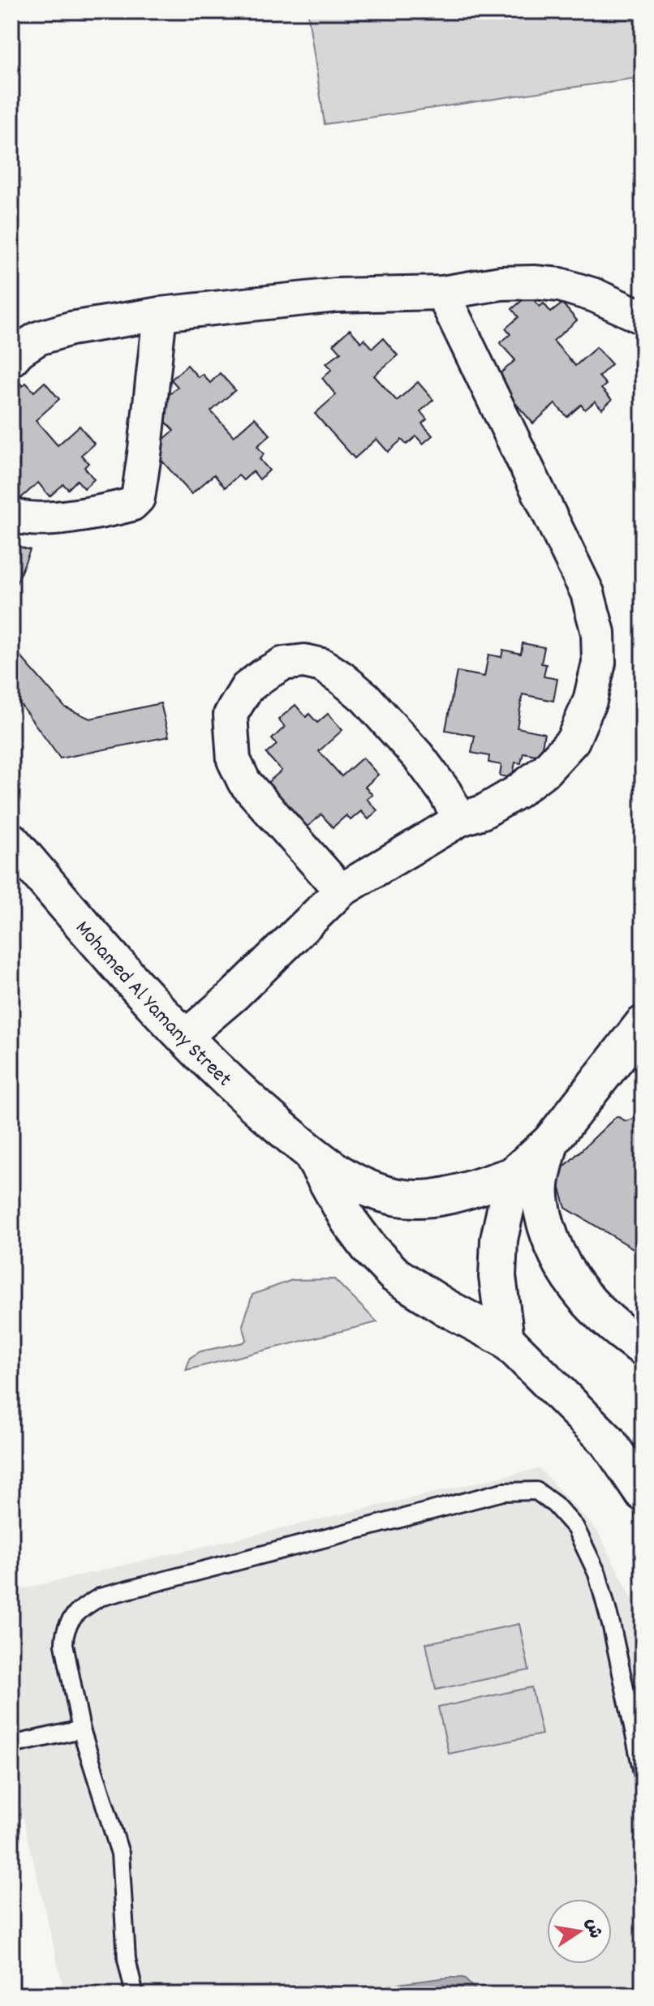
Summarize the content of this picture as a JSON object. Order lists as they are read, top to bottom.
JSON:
{
  "streets": {
    "main road": ["Mohamed Al Yamany Street"]
  },
  "north": "right"
}
